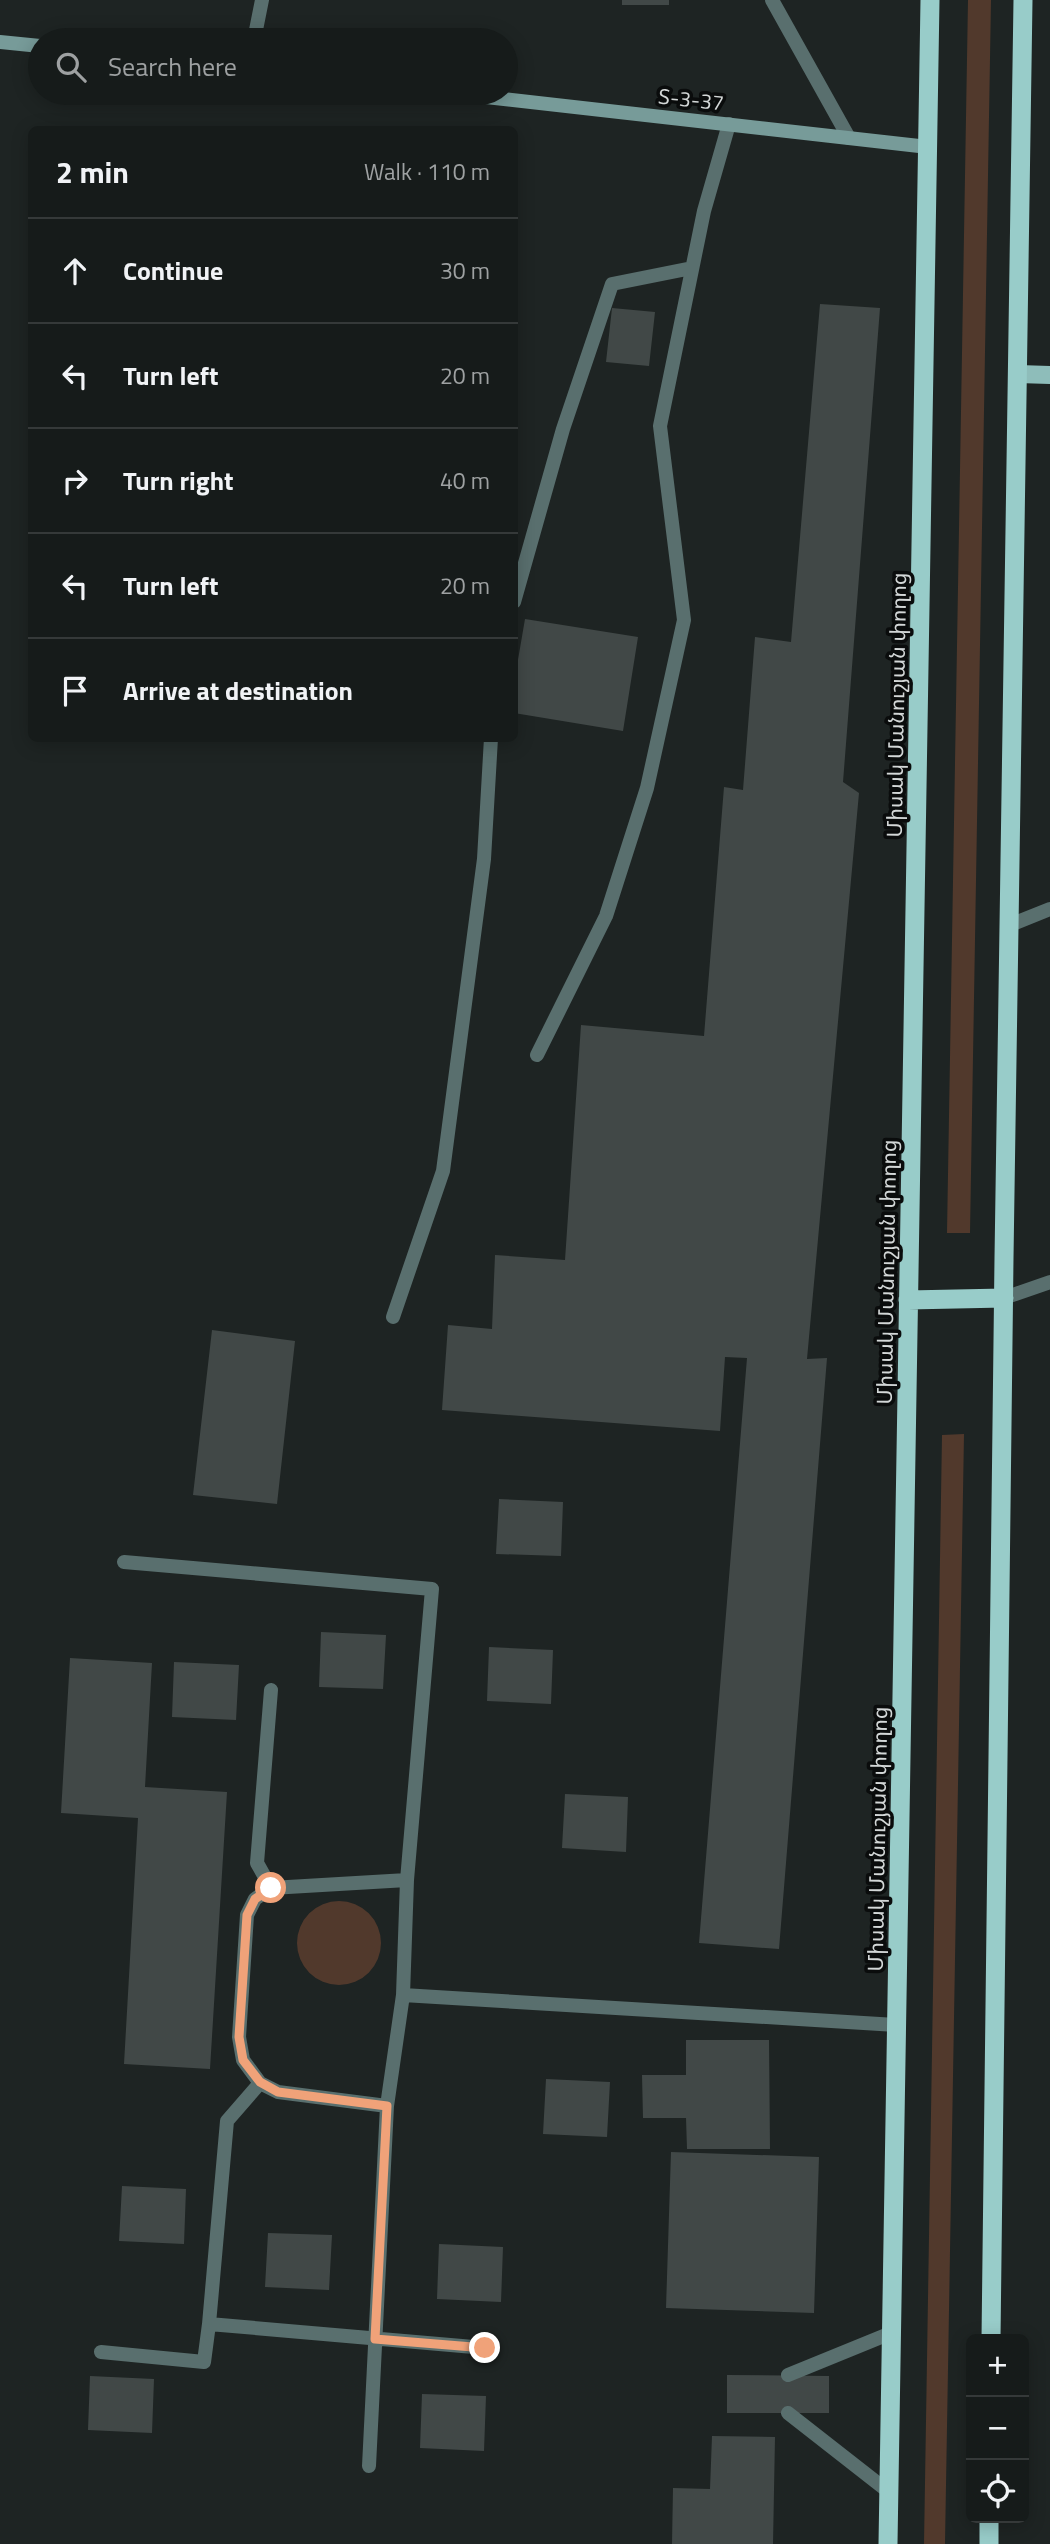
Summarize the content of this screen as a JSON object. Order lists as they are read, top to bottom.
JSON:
{
  "streets": {
    "highway": ["Միսակ Մանուշյան փողոց"],
    "main road": ["Տ-3-37"]
  },
  "crossings": [
    ["Տ-3-37", "Միսակ Մանուշյան փողոց"]
  ],
  "page": {
    "search": "Search here",
    "heading": ["2 min", "Walk · 110 m"],
    "list": [
      ["Continue", "30 m"],
      ["Turn left", "20 m"],
      ["Turn right", "40 m"],
      ["Turn left", "20 m"],
      "Arrive at destination"
    ],
    "map_buttons": ["+", "−"]
  }
}
